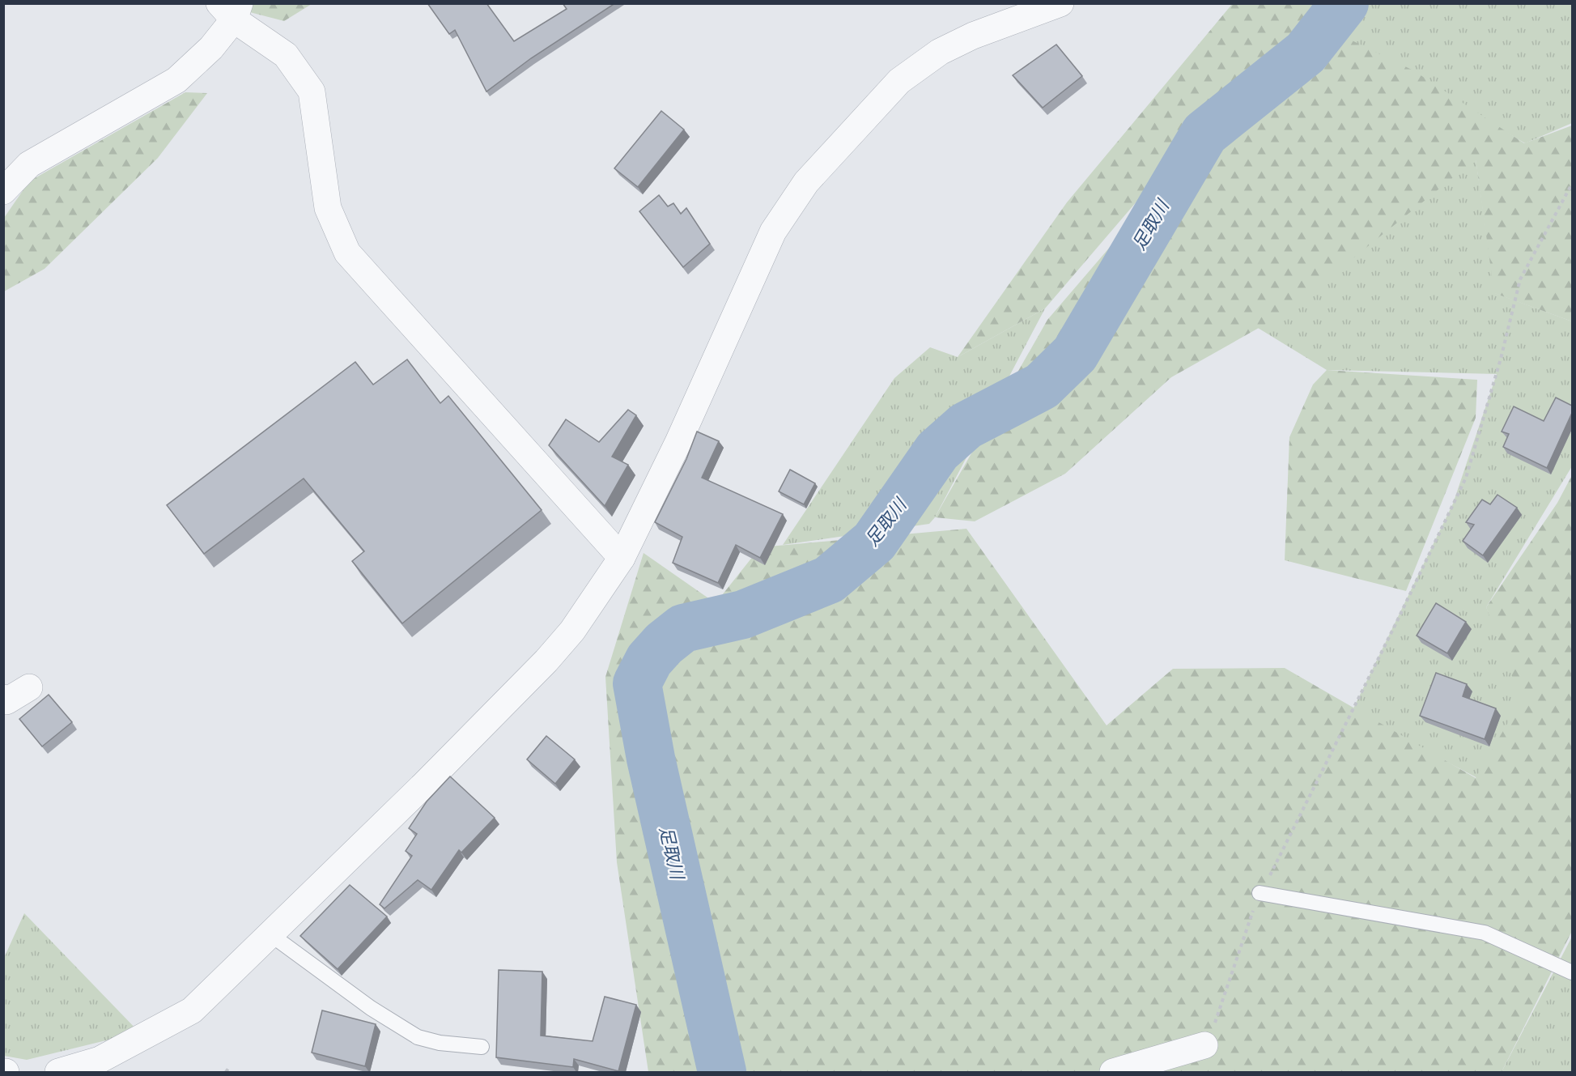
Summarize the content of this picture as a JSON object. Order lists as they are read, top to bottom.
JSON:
{
  "water": ["足取川"]
}
